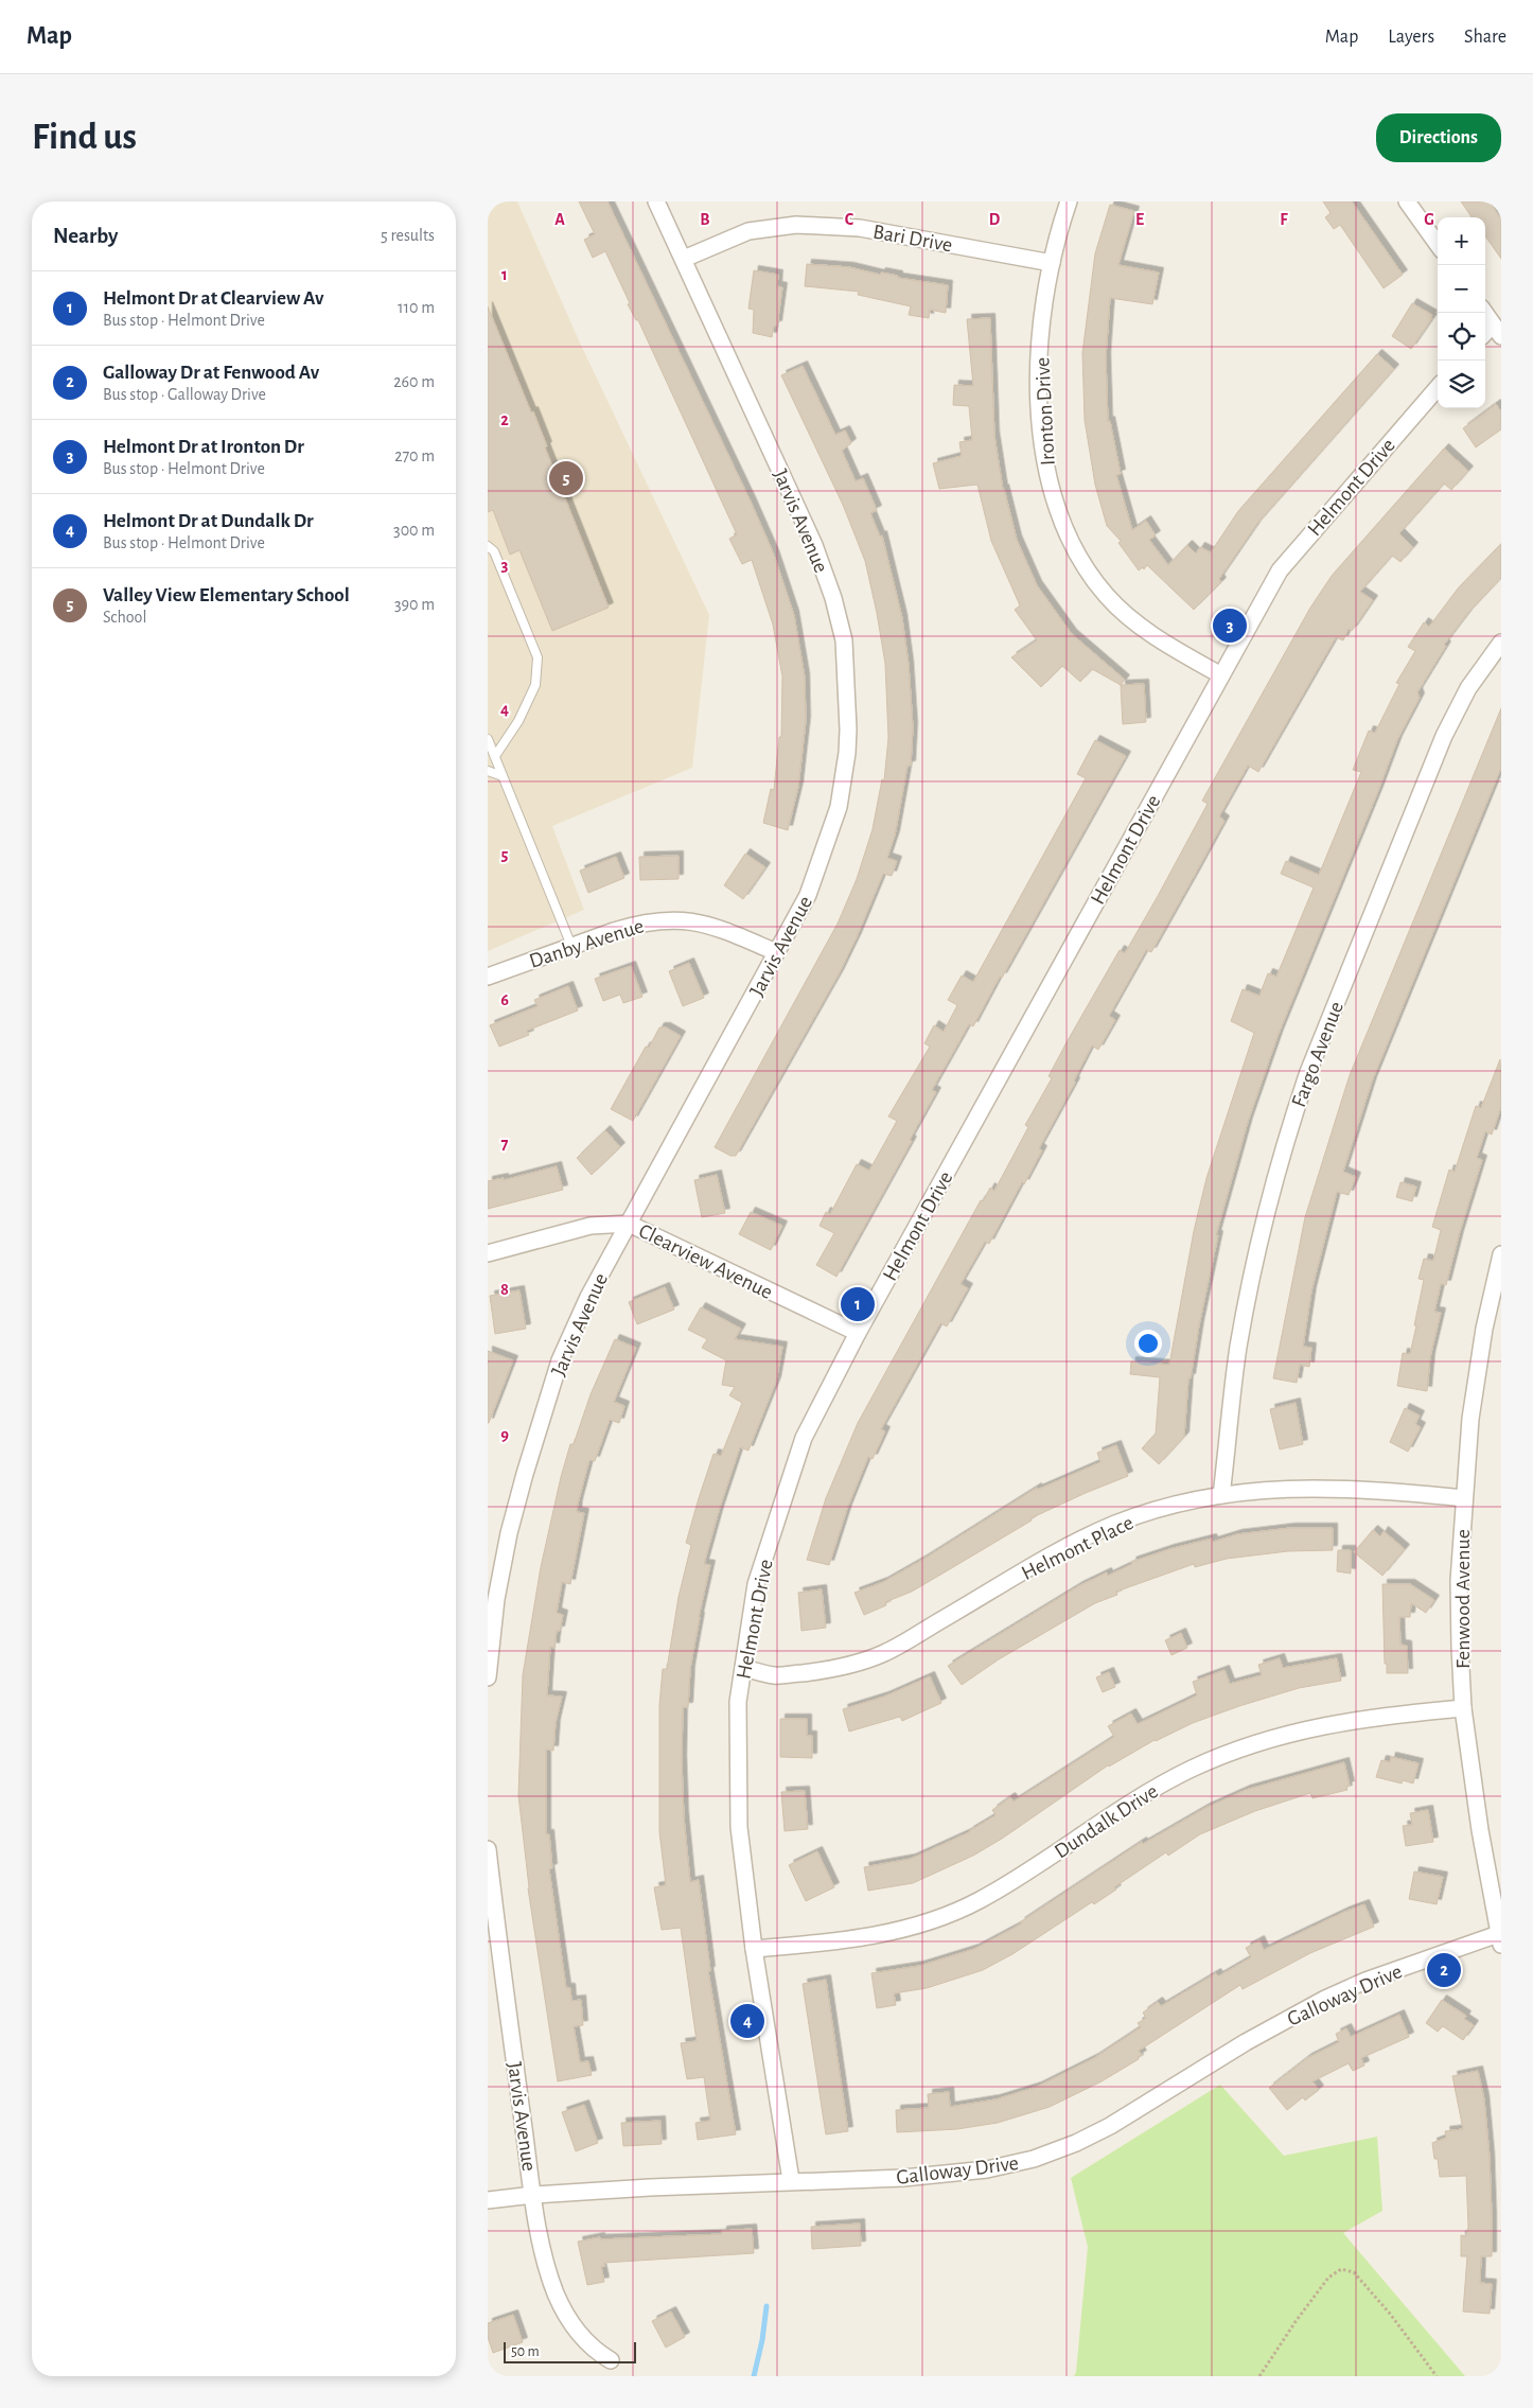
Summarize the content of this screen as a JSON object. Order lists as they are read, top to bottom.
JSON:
{
  "streets": {
    "street": [
      "Bari Drive",
      "Ironton Drive",
      "Helmont Drive",
      "Jarvis Avenue",
      "Danby Avenue",
      "Fargo Avenue",
      "Clearview Avenue",
      "Helmont Place",
      "Fenwood Avenue",
      "Dundalk Drive",
      "Galloway Drive"
    ]
  },
  "crossings": [
    ["Bari Drive", "Ironton Drive"],
    ["Bari Drive", "Jarvis Avenue"],
    ["Ironton Drive", "Helmont Drive"],
    ["Helmont Drive", "Clearview Avenue"],
    ["Helmont Drive", "Helmont Place"],
    ["Helmont Drive", "Dundalk Drive"],
    ["Helmont Drive", "Galloway Drive"],
    ["Jarvis Avenue", "Danby Avenue"],
    ["Jarvis Avenue", "Clearview Avenue"],
    ["Jarvis Avenue", "Galloway Drive"],
    ["Fargo Avenue", "Helmont Place"],
    ["Helmont Place", "Fenwood Avenue"],
    ["Fenwood Avenue", "Dundalk Drive"],
    ["Fenwood Avenue", "Galloway Drive"]
  ],
  "scale_bar": "50 m",
  "page": {
    "header": "Map",
    "nav": ["Map", "Layers", "Share"],
    "buttons": "Directions",
    "title": "Find us",
    "heading": ["Nearby", "5 results"],
    "map_buttons": ["+", "−"],
    "list": [
      {
        "mark": "1",
        "name": "Helmont Dr at Clearview Av",
        "note": "Bus stop · Helmont Drive",
        "value": "110 m"
      },
      {
        "mark": "2",
        "name": "Galloway Dr at Fenwood Av",
        "note": "Bus stop · Galloway Drive",
        "value": "260 m"
      },
      {
        "mark": "3",
        "name": "Helmont Dr at Ironton Dr",
        "note": "Bus stop · Helmont Drive",
        "value": "270 m"
      },
      {
        "mark": "4",
        "name": "Helmont Dr at Dundalk Dr",
        "note": "Bus stop · Helmont Drive",
        "value": "300 m"
      },
      {
        "mark": "5",
        "name": "Valley View Elementary School",
        "note": "School",
        "value": "390 m"
      }
    ],
    "pins": [
      "5",
      "3",
      "1",
      "2",
      "4"
    ],
    "scale": "50 m"
  },
  "grid": {
    "columns": [
      "A",
      "B",
      "C",
      "D",
      "E",
      "F",
      "G"
    ],
    "rows": [
      "1",
      "2",
      "3",
      "4",
      "5",
      "6",
      "7",
      "8",
      "9"
    ]
  }
}
